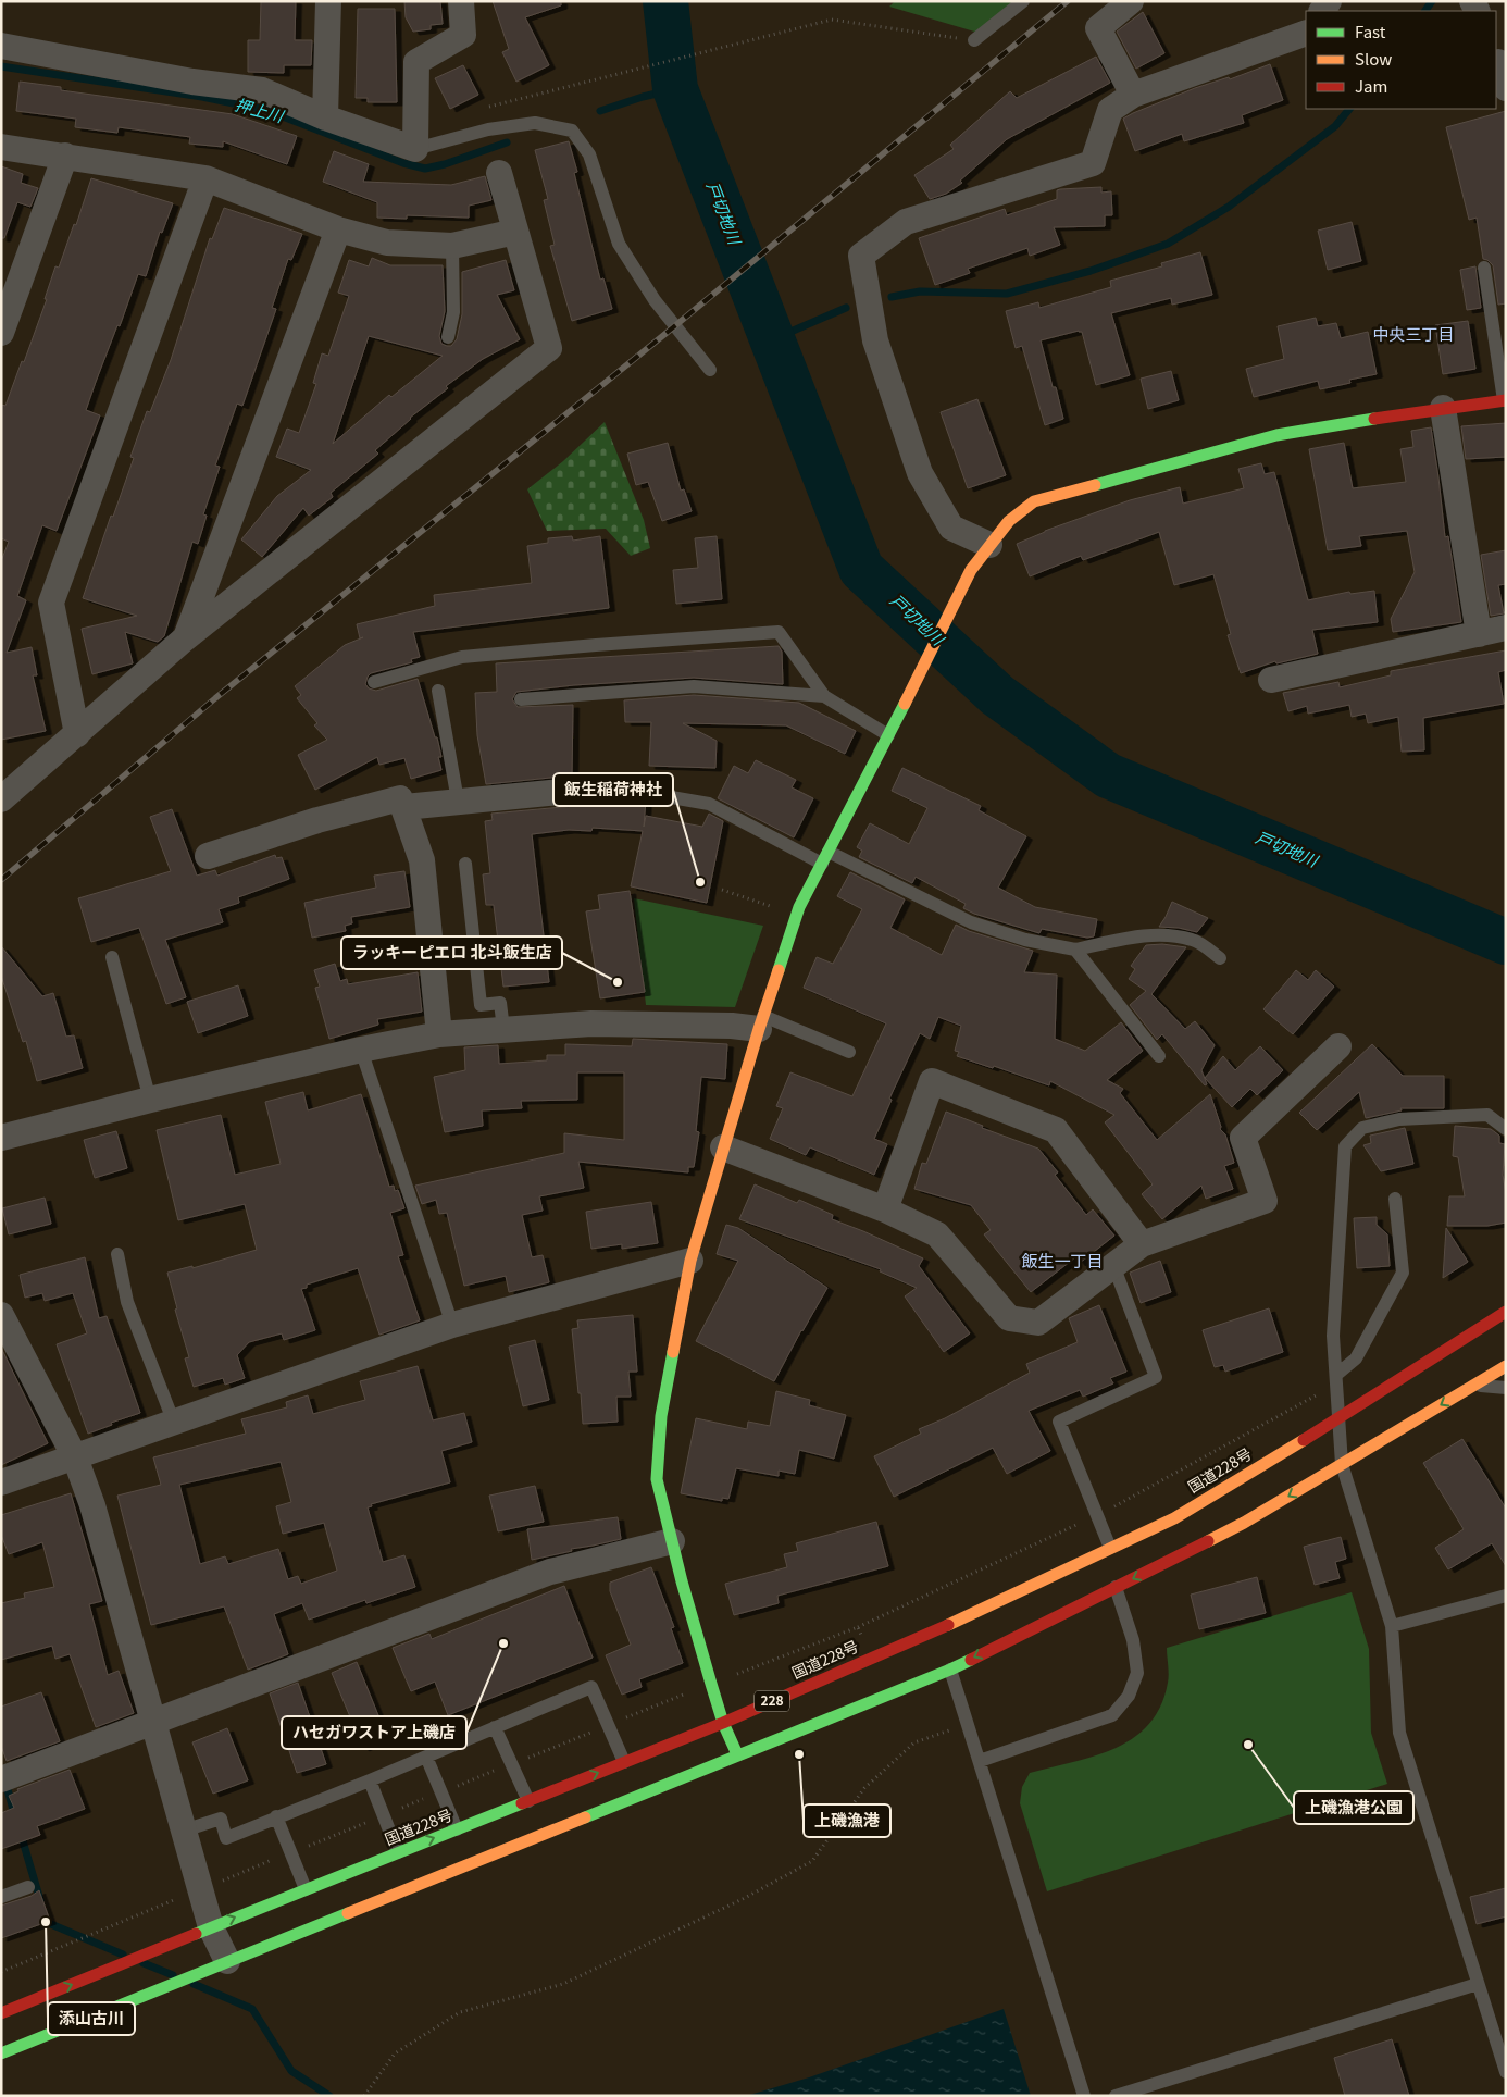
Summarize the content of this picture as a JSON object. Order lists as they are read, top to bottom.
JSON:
{
  "streets": {
    "main road": ["国道228号", "228"]
  },
  "districts": ["中央三丁目", "飯生一丁目"],
  "water": ["押上川", "戸切地川"],
  "places": [
    "飯生稲荷神社",
    "ラッキーピエロ 北斗飯生店",
    "ハセガワストア上磯店",
    "上磯漁港公園",
    "上磯漁港",
    "添山古川"
  ],
  "legend": ["Fast", "Slow", "Jam"]
}
